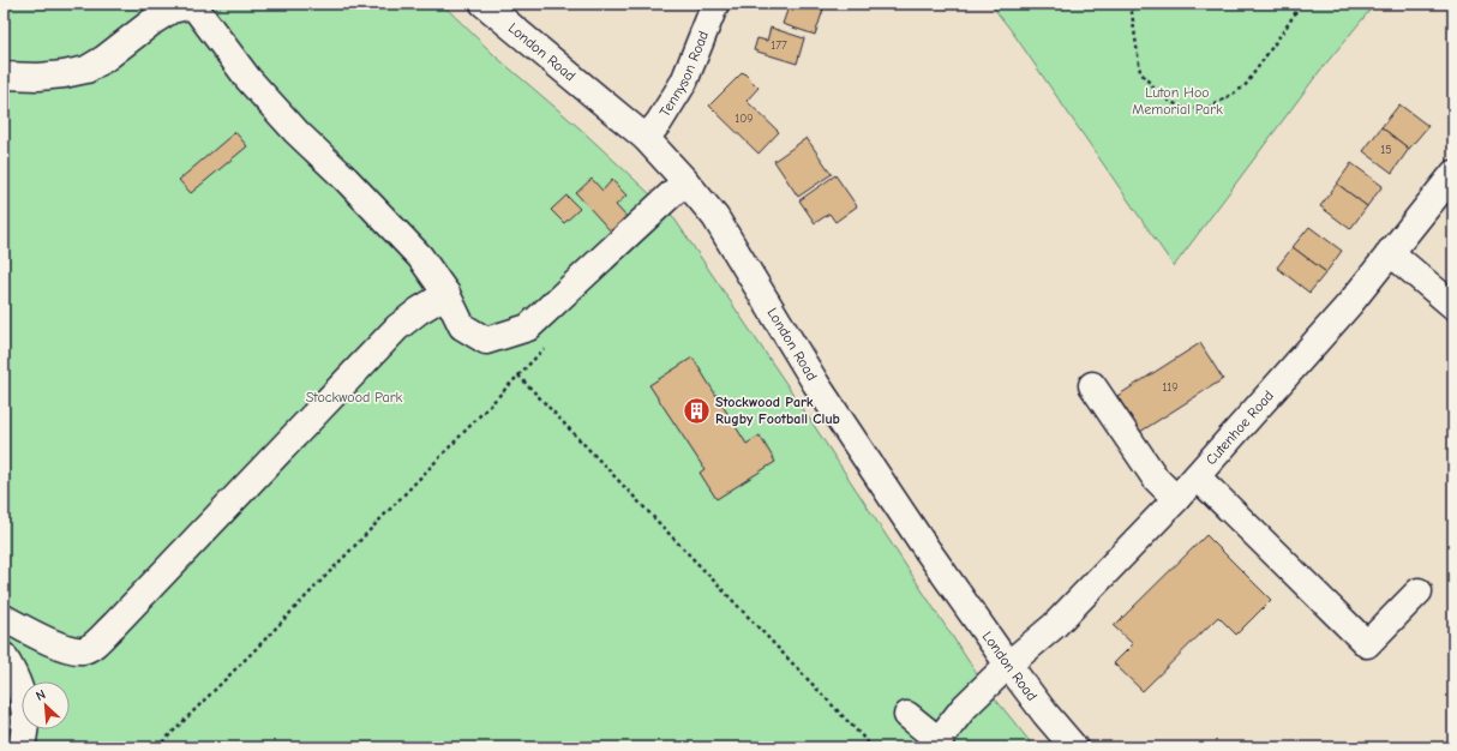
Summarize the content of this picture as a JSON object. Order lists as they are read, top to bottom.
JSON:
{
  "streets": {
    "street": ["London Road", "Tennyson Road", "Cutenhoe Road"]
  },
  "crossings": [
    ["London Road", "Tennyson Road"],
    ["London Road", "Cutenhoe Road"]
  ],
  "parks": ["Luton Hoo Memorial Park", "Stockwood Park"],
  "places": {
    "building": ["Stockwood Park Rugby Football Club"]
  },
  "house_numbers": [
    "177",
    "109",
    "15",
    "119"
  ],
  "north": "top left"
}
